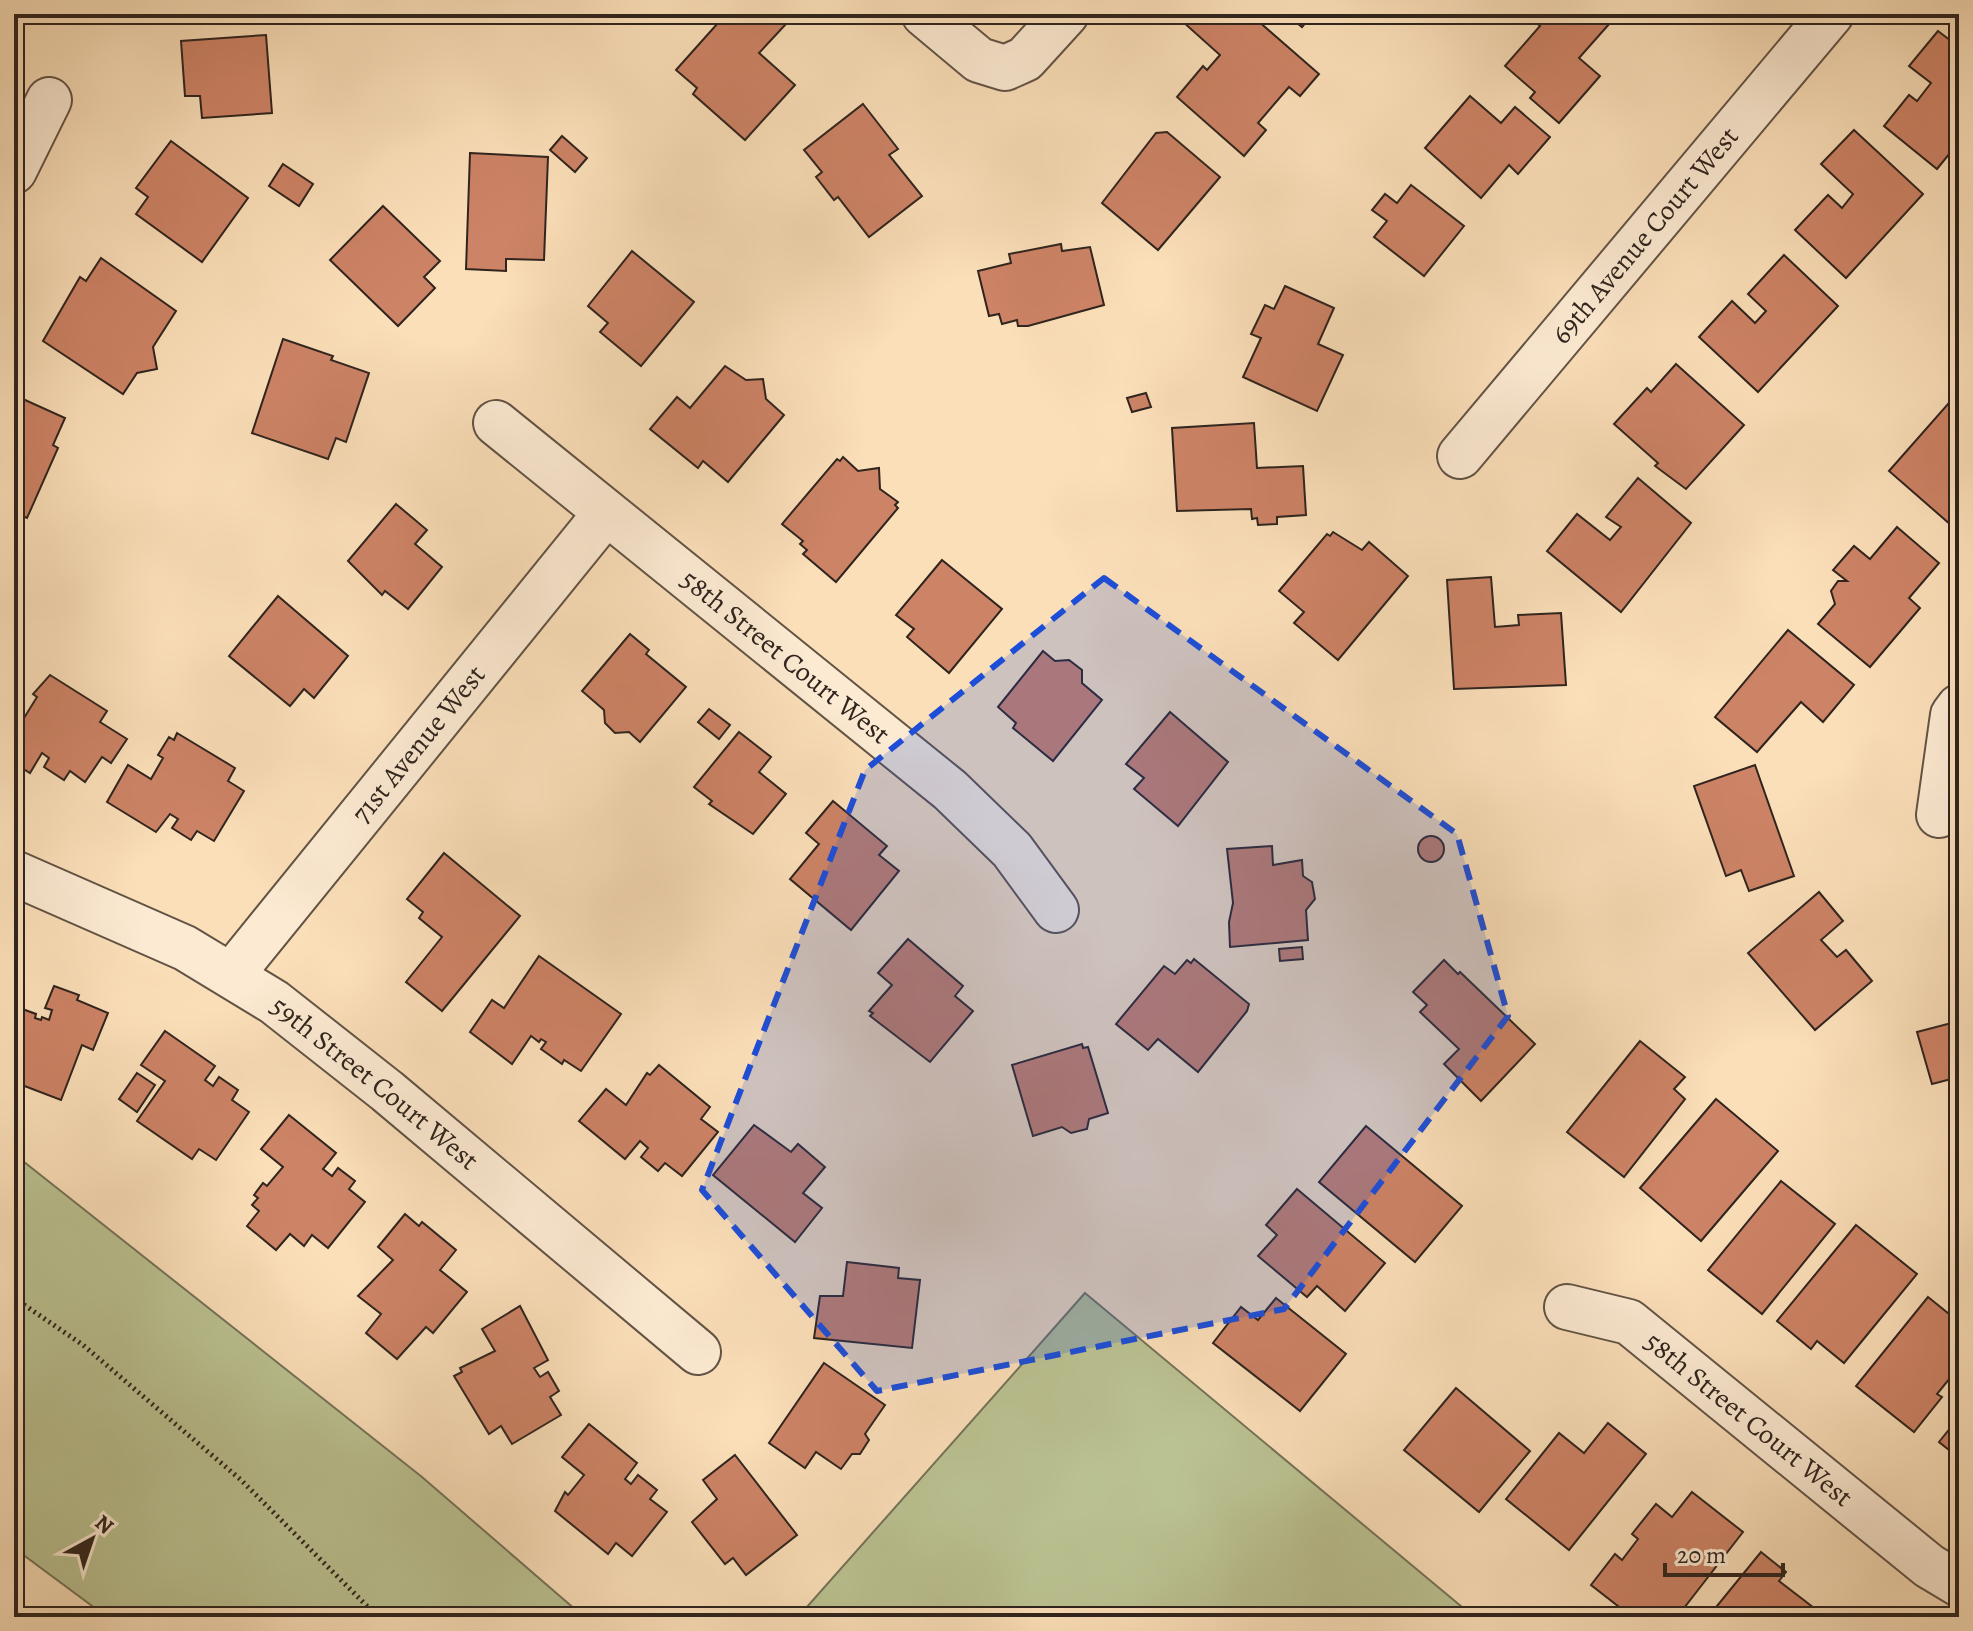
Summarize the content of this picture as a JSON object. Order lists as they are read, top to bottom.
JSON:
{
  "streets": {
    "street": [
      "69th Avenue Court West",
      "58th Street Court West",
      "71st Avenue West",
      "59th Street Court West"
    ]
  },
  "crossings": [
    ["58th Street Court West", "71st Avenue West"],
    ["71st Avenue West", "59th Street Court West"]
  ],
  "scale_bar": "20 m",
  "north": "top right"
}
